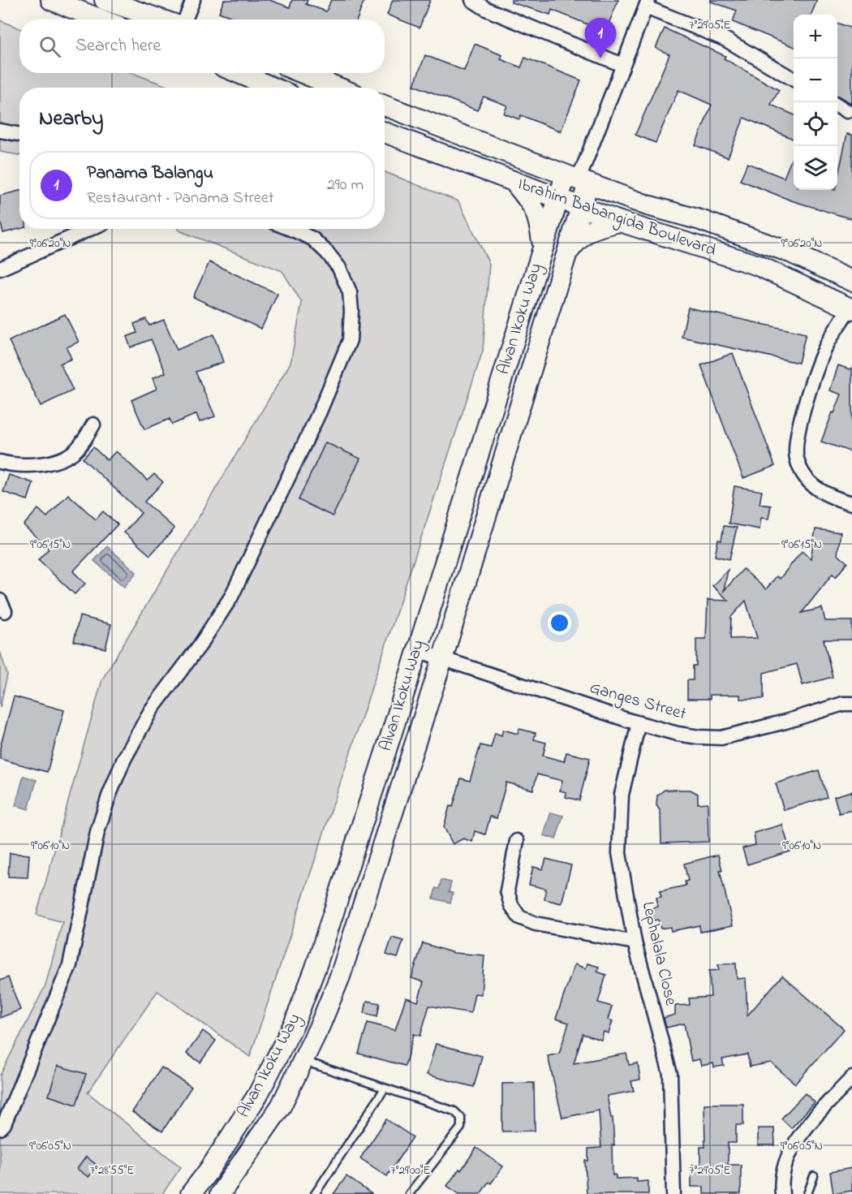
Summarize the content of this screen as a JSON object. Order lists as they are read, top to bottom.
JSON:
{
  "streets": {
    "street": [
      "Ibrahim Babangida Boulevard",
      "Alvan Ikoku Way",
      "Ganges Street",
      "Lephalala Close"
    ]
  },
  "crossings": [
    ["Ibrahim Babangida Boulevard", "Alvan Ikoku Way"],
    ["Alvan Ikoku Way", "Ganges Street"],
    ["Ganges Street", "Lephalala Close"]
  ],
  "page": {
    "map_buttons": ["+", "−"],
    "pins": "1",
    "search": "Search here",
    "heading": "Nearby",
    "list": [
      {
        "mark": "1",
        "name": "Panama Balangu",
        "note": "Restaurant · Panama Street",
        "value": "290 m"
      }
    ]
  },
  "coordinates": [
    "7°29'05\"E",
    "9°06'20\"N",
    "9°06'15\"N",
    "9°06'10\"N",
    "9°06'05\"N",
    "7°28'55\"E",
    "7°29'00\"E"
  ]
}
